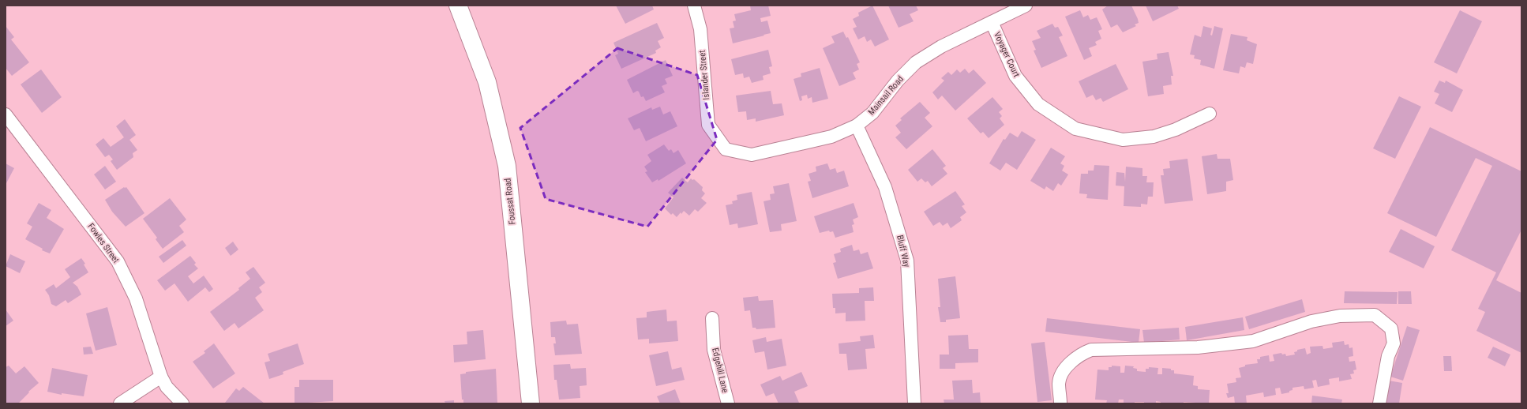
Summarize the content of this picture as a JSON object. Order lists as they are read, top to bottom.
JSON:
{
  "streets": {
    "main road": ["Foussat Road"],
    "street": [
      "Voyager Court",
      "Islander Street",
      "Mainsail Road",
      "Fowles Street",
      "Bluff Way",
      "Edgehill Lane"
    ]
  },
  "crossings": [
    ["Voyager Court", "Mainsail Road"],
    ["Islander Street", "Mainsail Road"],
    ["Mainsail Road", "Bluff Way"]
  ]
}
